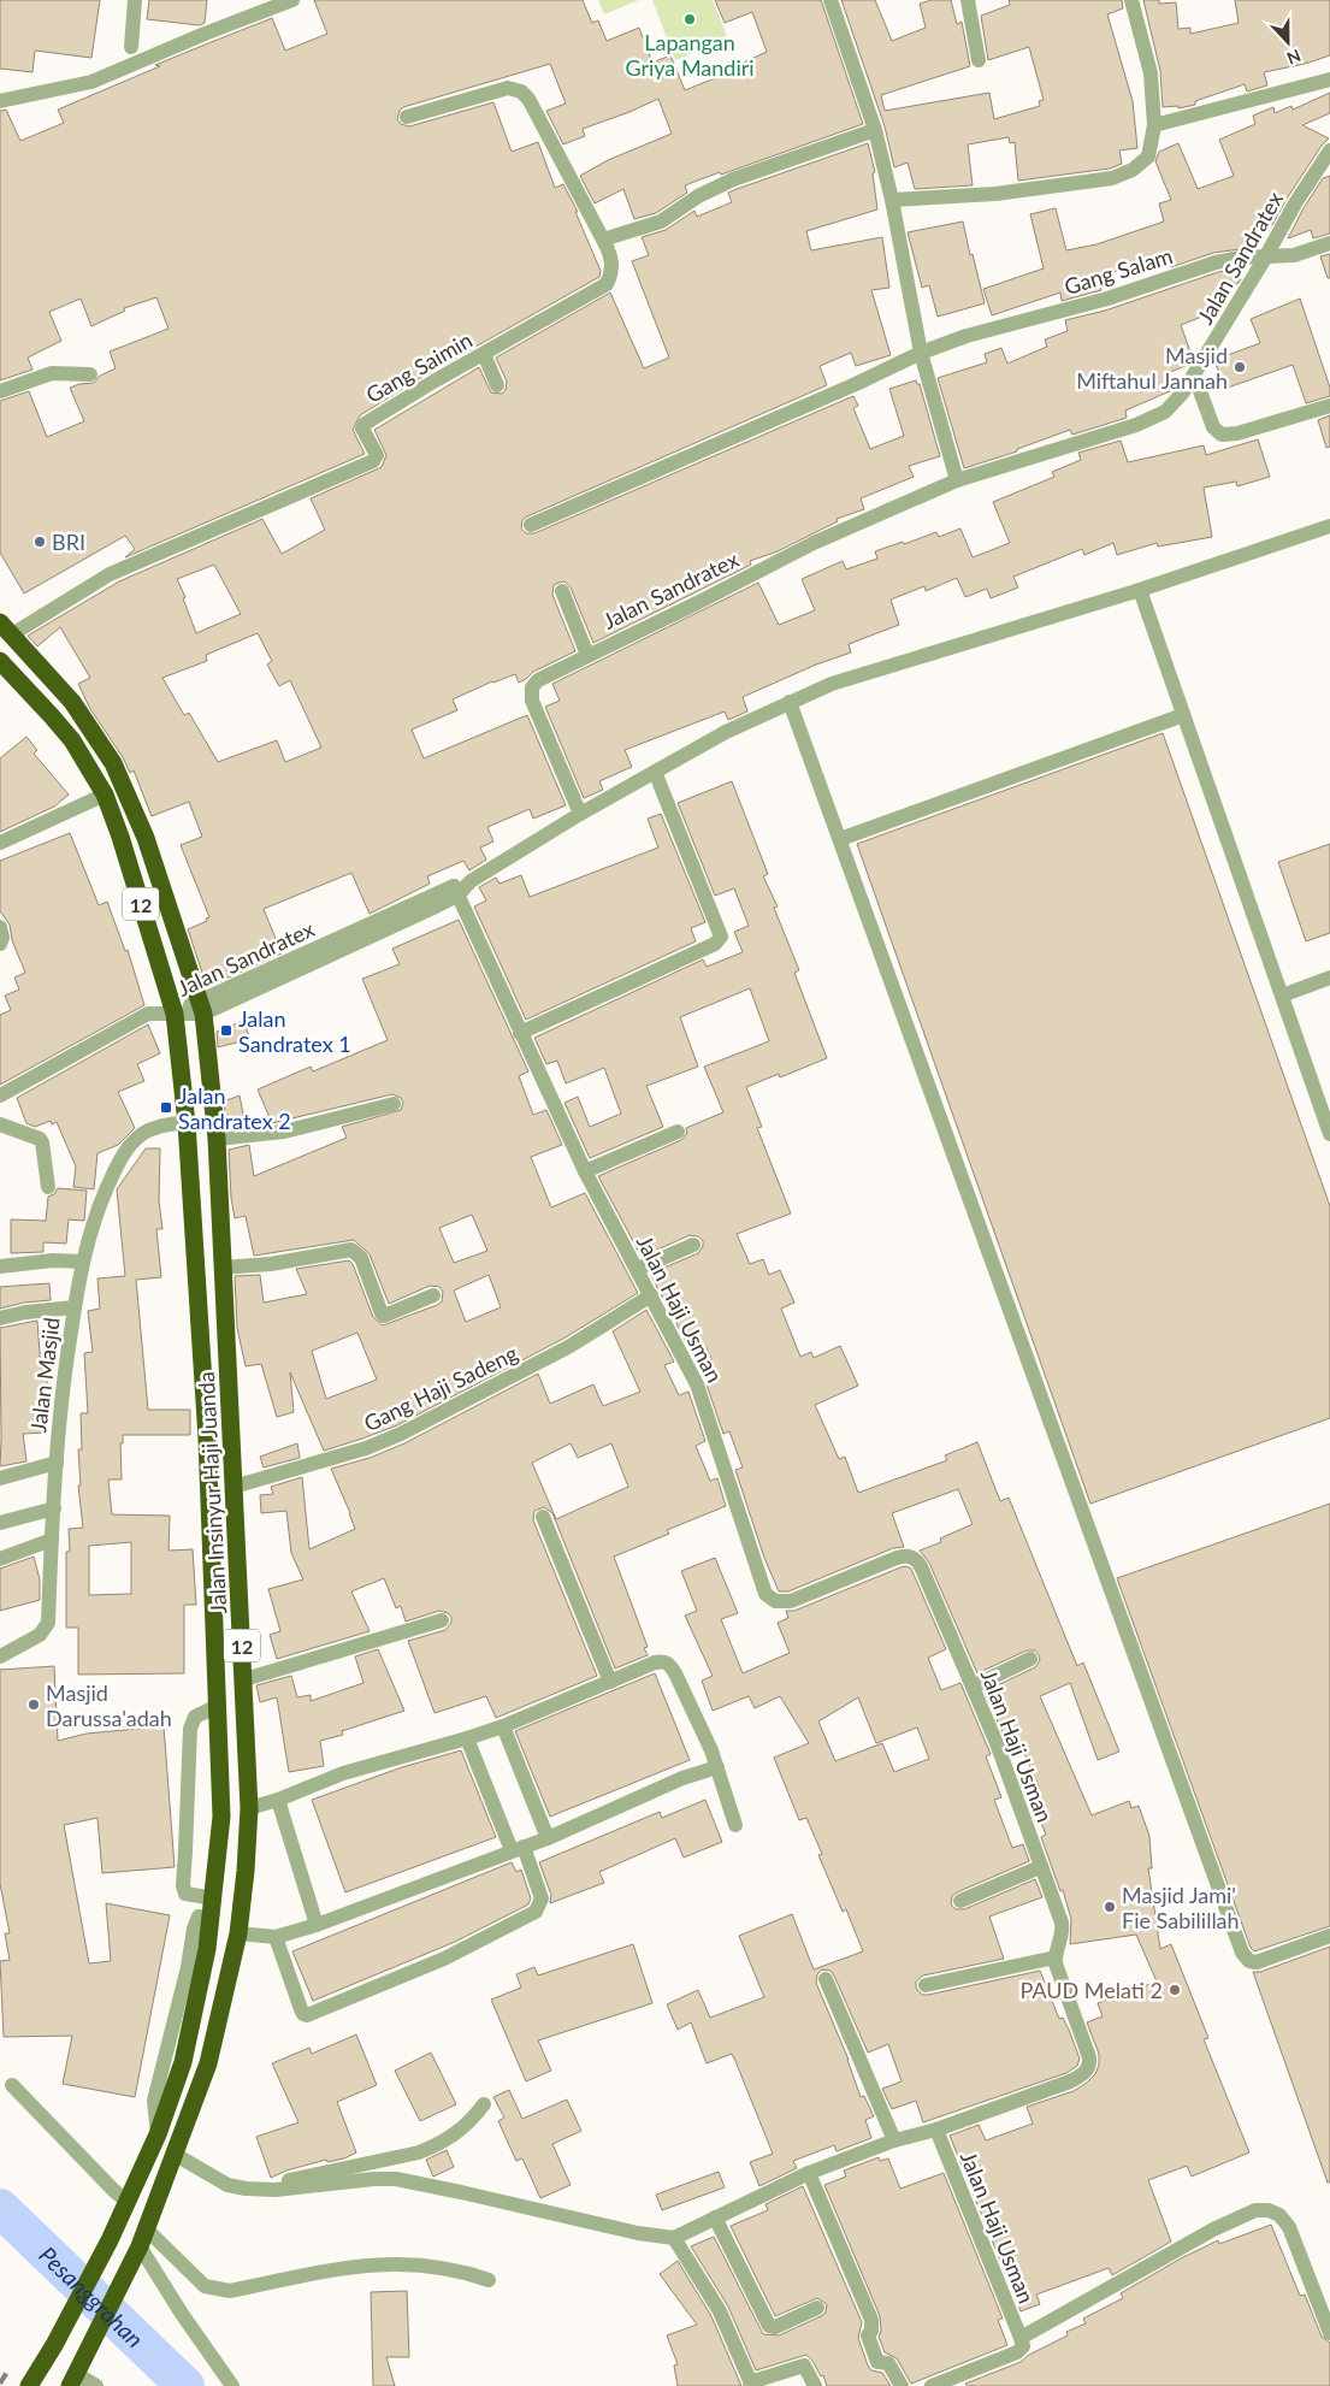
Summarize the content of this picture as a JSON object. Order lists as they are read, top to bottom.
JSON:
{
  "streets": {
    "highway": ["12", "Jalan Insinyur Haji Juanda"],
    "street": [
      "Jalan Sandratex",
      "Gang Salam",
      "Gang Saimin",
      "Jalan Haji Usman",
      "Jalan Masjid",
      "Gang Haji Sadeng"
    ]
  },
  "crossings": [
    ["Jalan Sandratex", "Gang Salam"],
    ["Jalan Sandratex", "Jalan Haji Usman"],
    ["Jalan Sandratex", "Jalan Insinyur Haji Juanda"],
    ["Gang Saimin", "Jalan Insinyur Haji Juanda"],
    ["Jalan Haji Usman", "Gang Haji Sadeng"],
    ["Jalan Masjid", "Jalan Insinyur Haji Juanda"],
    ["Gang Haji Sadeng", "Jalan Insinyur Haji Juanda"]
  ],
  "water": ["Pesanggrahan"],
  "places": {
    "other": [
      "Lapangan Griya Mandiri",
      "Masjid Miftahul Jannah",
      "BRI",
      "Masjid Darussa'adah",
      "Masjid Jami' Fie Sabilillah",
      "PAUD Melati 2"
    ],
    "transit": ["Jalan Sandratex 1", "Jalan Sandratex 2"]
  },
  "north": "bottom"
}
